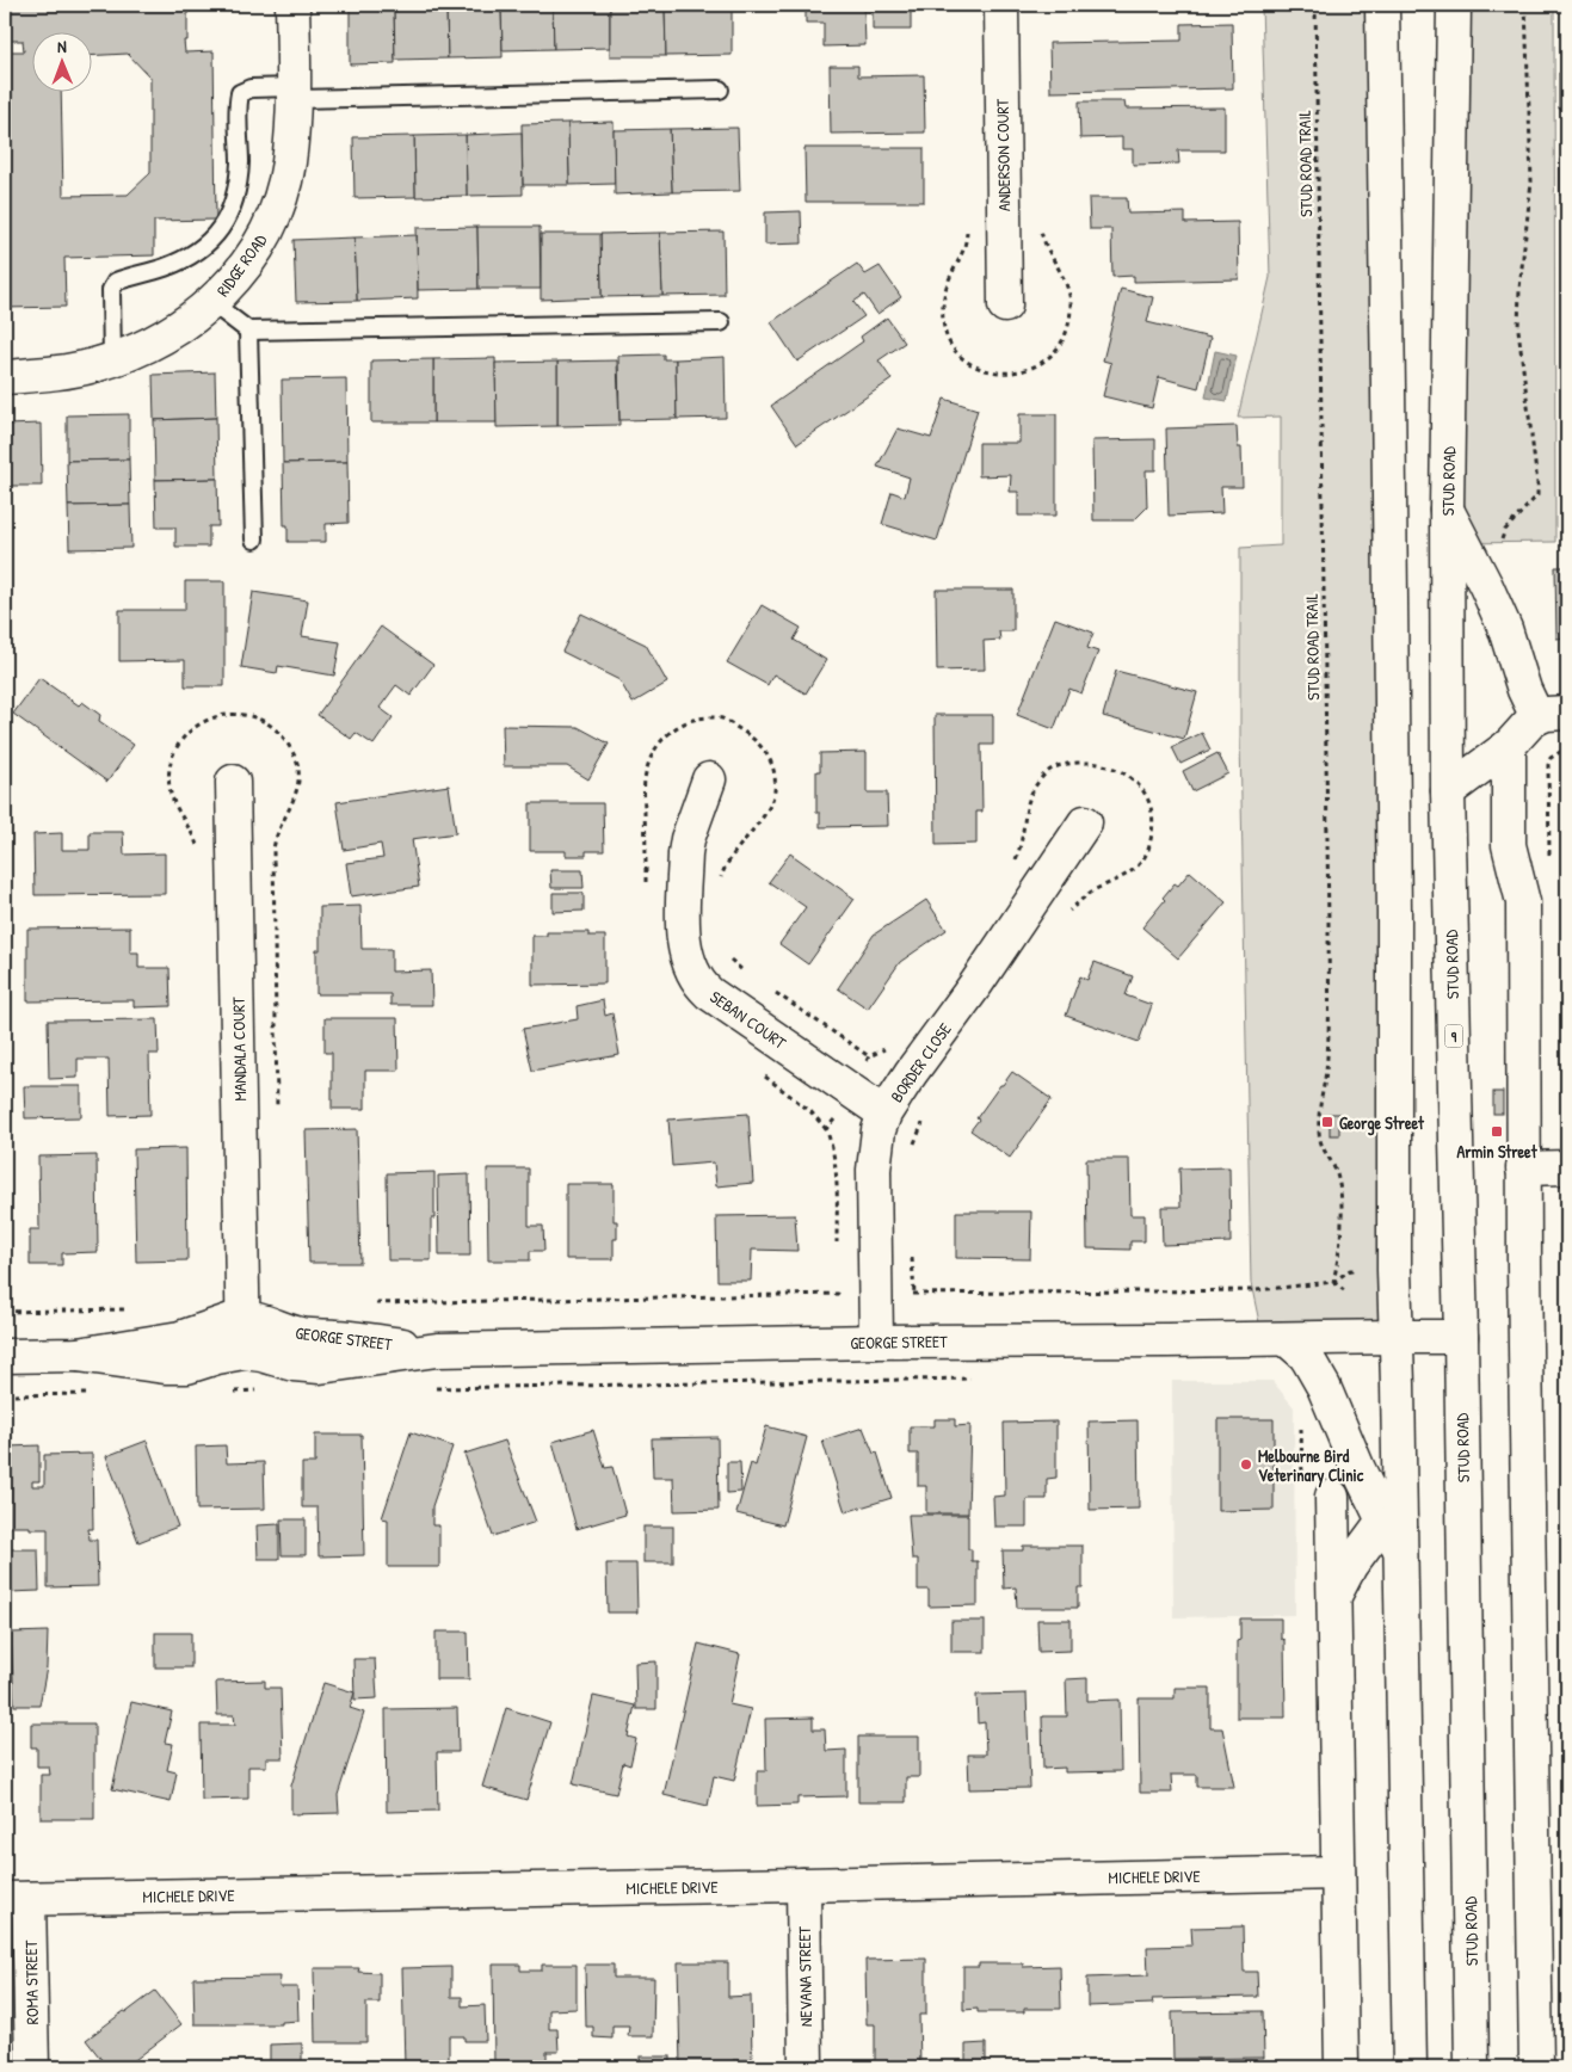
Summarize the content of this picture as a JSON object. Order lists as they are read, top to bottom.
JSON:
{
  "streets": {
    "main road": [
      "ANDERSON COURT",
      "RIDGE ROAD",
      "STUD ROAD",
      "SEBAN COURT",
      "9",
      "MANDALA COURT",
      "BORDER CLOSE",
      "GEORGE STREET",
      "MICHELE DRIVE",
      "NEVANA STREET",
      "ROMA STREET"
    ],
    "path": ["STUD ROAD TRAIL"]
  },
  "crossings": [
    ["STUD ROAD", "GEORGE STREET"],
    ["SEBAN COURT", "BORDER CLOSE"],
    ["MANDALA COURT", "GEORGE STREET"],
    ["BORDER CLOSE", "GEORGE STREET"],
    ["MICHELE DRIVE", "NEVANA STREET"],
    ["MICHELE DRIVE", "ROMA STREET"]
  ],
  "places": {
    "transit": ["George Street", "Armin Street"],
    "other": ["Melbourne Bird Veterinary Clinic"]
  },
  "north": "top"
}
